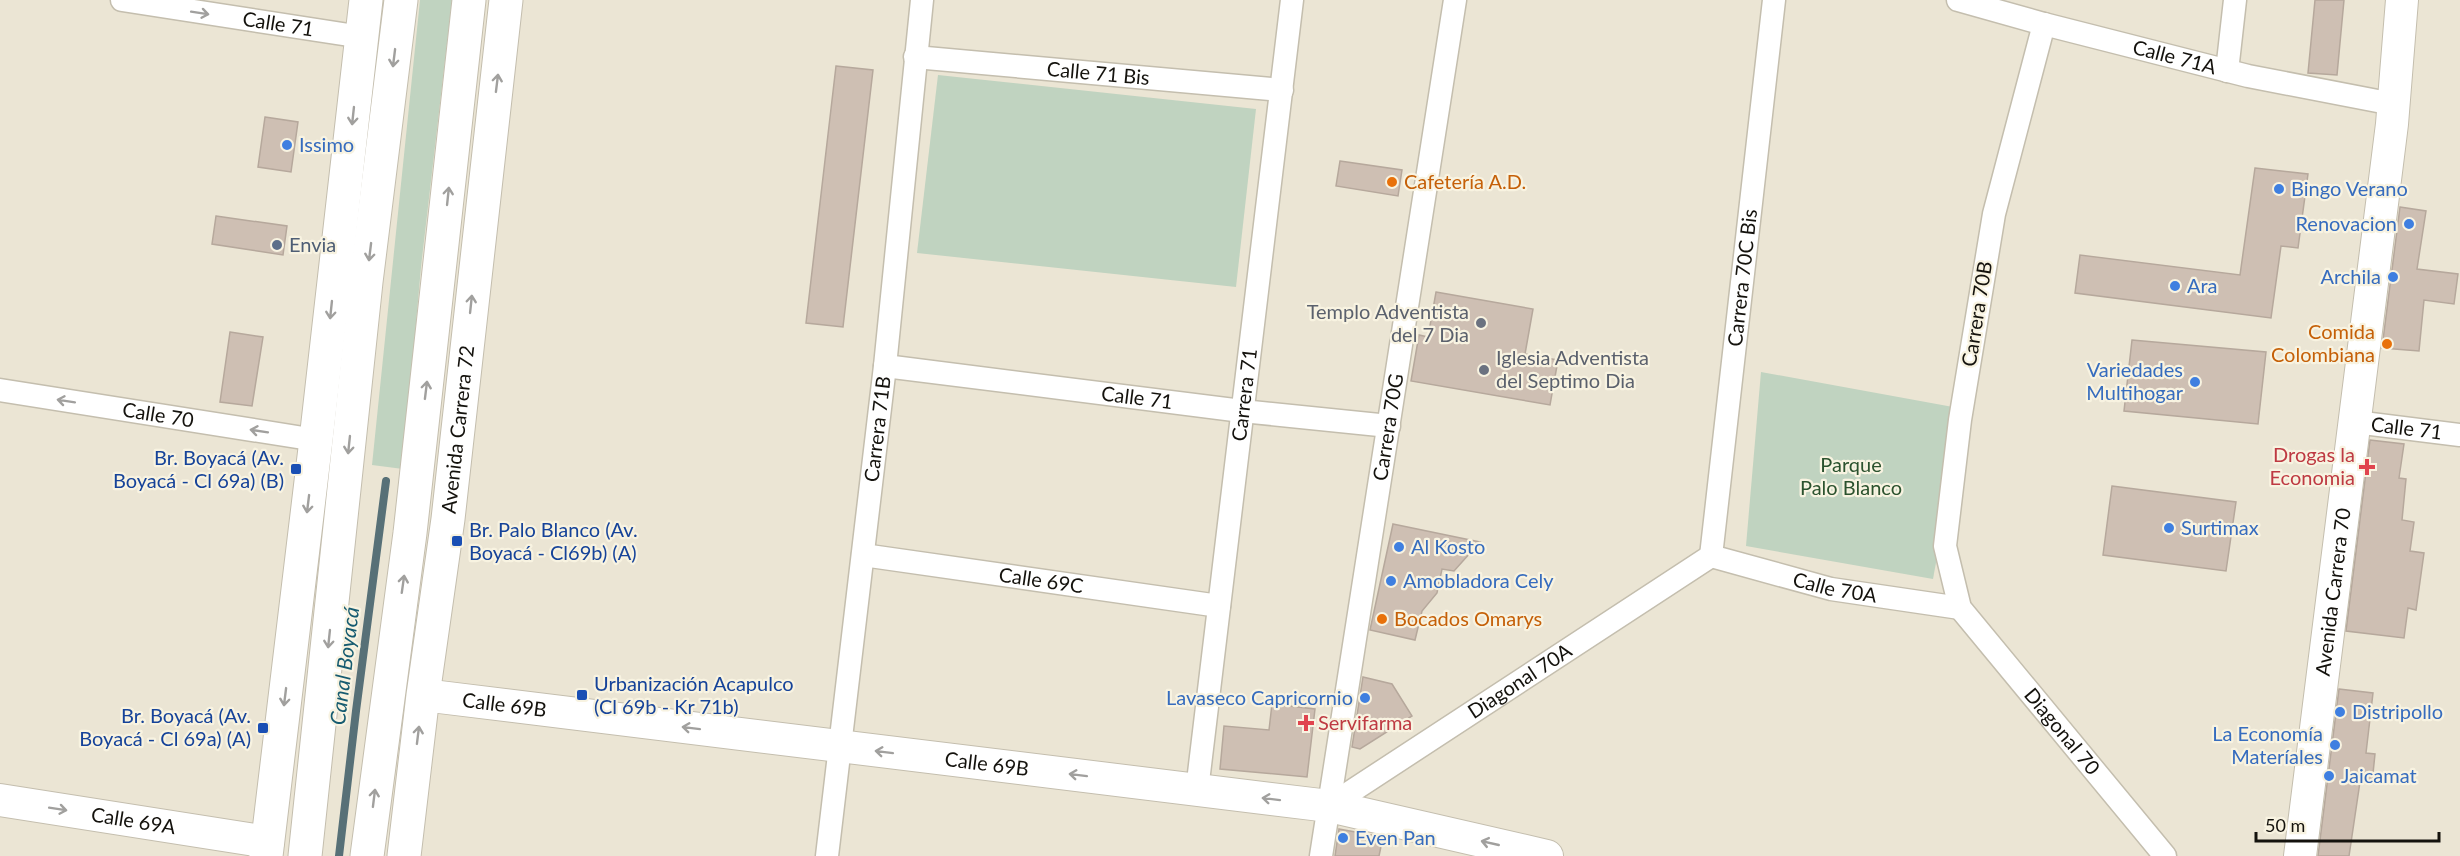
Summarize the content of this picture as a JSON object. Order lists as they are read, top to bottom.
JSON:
{
  "streets": {
    "highway": ["Avenida Carrera 72"],
    "street": [
      "Calle 71",
      "Calle 71A",
      "Calle 71 Bis",
      "Carrera 70C Bis",
      "Carrera 70B",
      "Carrera 71",
      "Calle 70",
      "Carrera 71B",
      "Carrera 70G",
      "Calle 69C",
      "Calle 70A",
      "Avenida Carrera 70",
      "Diagonal 70A",
      "Calle 69B",
      "Diagonal 70",
      "Calle 69A"
    ]
  },
  "crossings": [
    ["Calle 71", "Carrera 71"],
    ["Calle 71", "Carrera 71B"],
    ["Calle 71", "Carrera 70G"],
    ["Calle 71", "Avenida Carrera 70"],
    ["Calle 71A", "Carrera 70B"],
    ["Calle 71A", "Avenida Carrera 70"],
    ["Calle 71 Bis", "Carrera 71"],
    ["Calle 71 Bis", "Carrera 71B"],
    ["Carrera 70C Bis", "Calle 70A"],
    ["Carrera 70C Bis", "Diagonal 70A"],
    ["Carrera 70B", "Calle 70A"],
    ["Carrera 70B", "Diagonal 70"],
    ["Carrera 71", "Calle 69C"],
    ["Carrera 71", "Calle 69B"],
    ["Avenida Carrera 72", "Calle 69B"],
    ["Carrera 71B", "Calle 69C"],
    ["Carrera 71B", "Calle 69B"],
    ["Carrera 70G", "Diagonal 70A"],
    ["Carrera 70G", "Calle 69B"],
    ["Calle 70A", "Diagonal 70A"],
    ["Calle 70A", "Diagonal 70"],
    ["Diagonal 70A", "Calle 69B"]
  ],
  "one_way": ["Calle 70", "Calle 69B", "Calle 69A"],
  "water": ["Canal Boyacá"],
  "parks": ["Parque Palo Blanco"],
  "places": {
    "other": [
      "Issimo",
      "Cafetería A.D.",
      "Bingo Verano",
      "Renovacion",
      "Envia",
      "Archila",
      "Ara",
      "Templo Adventista del 7 Dia",
      "Comida Colombiana",
      "Iglesia Adventista del Septimo Dia",
      "Variedades Multihogar",
      "Surtimax",
      "Al Kosto",
      "Amobladora Cely",
      "Bocados Omarys",
      "Lavaseco Capricornio",
      "Distripollo",
      "La Economía Materíales",
      "Jaicamat",
      "Even Pan"
    ],
    "health": ["Drogas la Economia", "Servifarma"],
    "transit": [
      "Br. Boyacá (Av. Boyacá - Cl 69a) (B)",
      "Br. Palo Blanco (Av. Boyacá - Cl69b) (A)",
      "Urbanización Acapulco (Cl 69b - Kr 71b)",
      "Br. Boyacá (Av. Boyacá - Cl 69a) (A)"
    ]
  },
  "scale_bar": "50 m"
}
